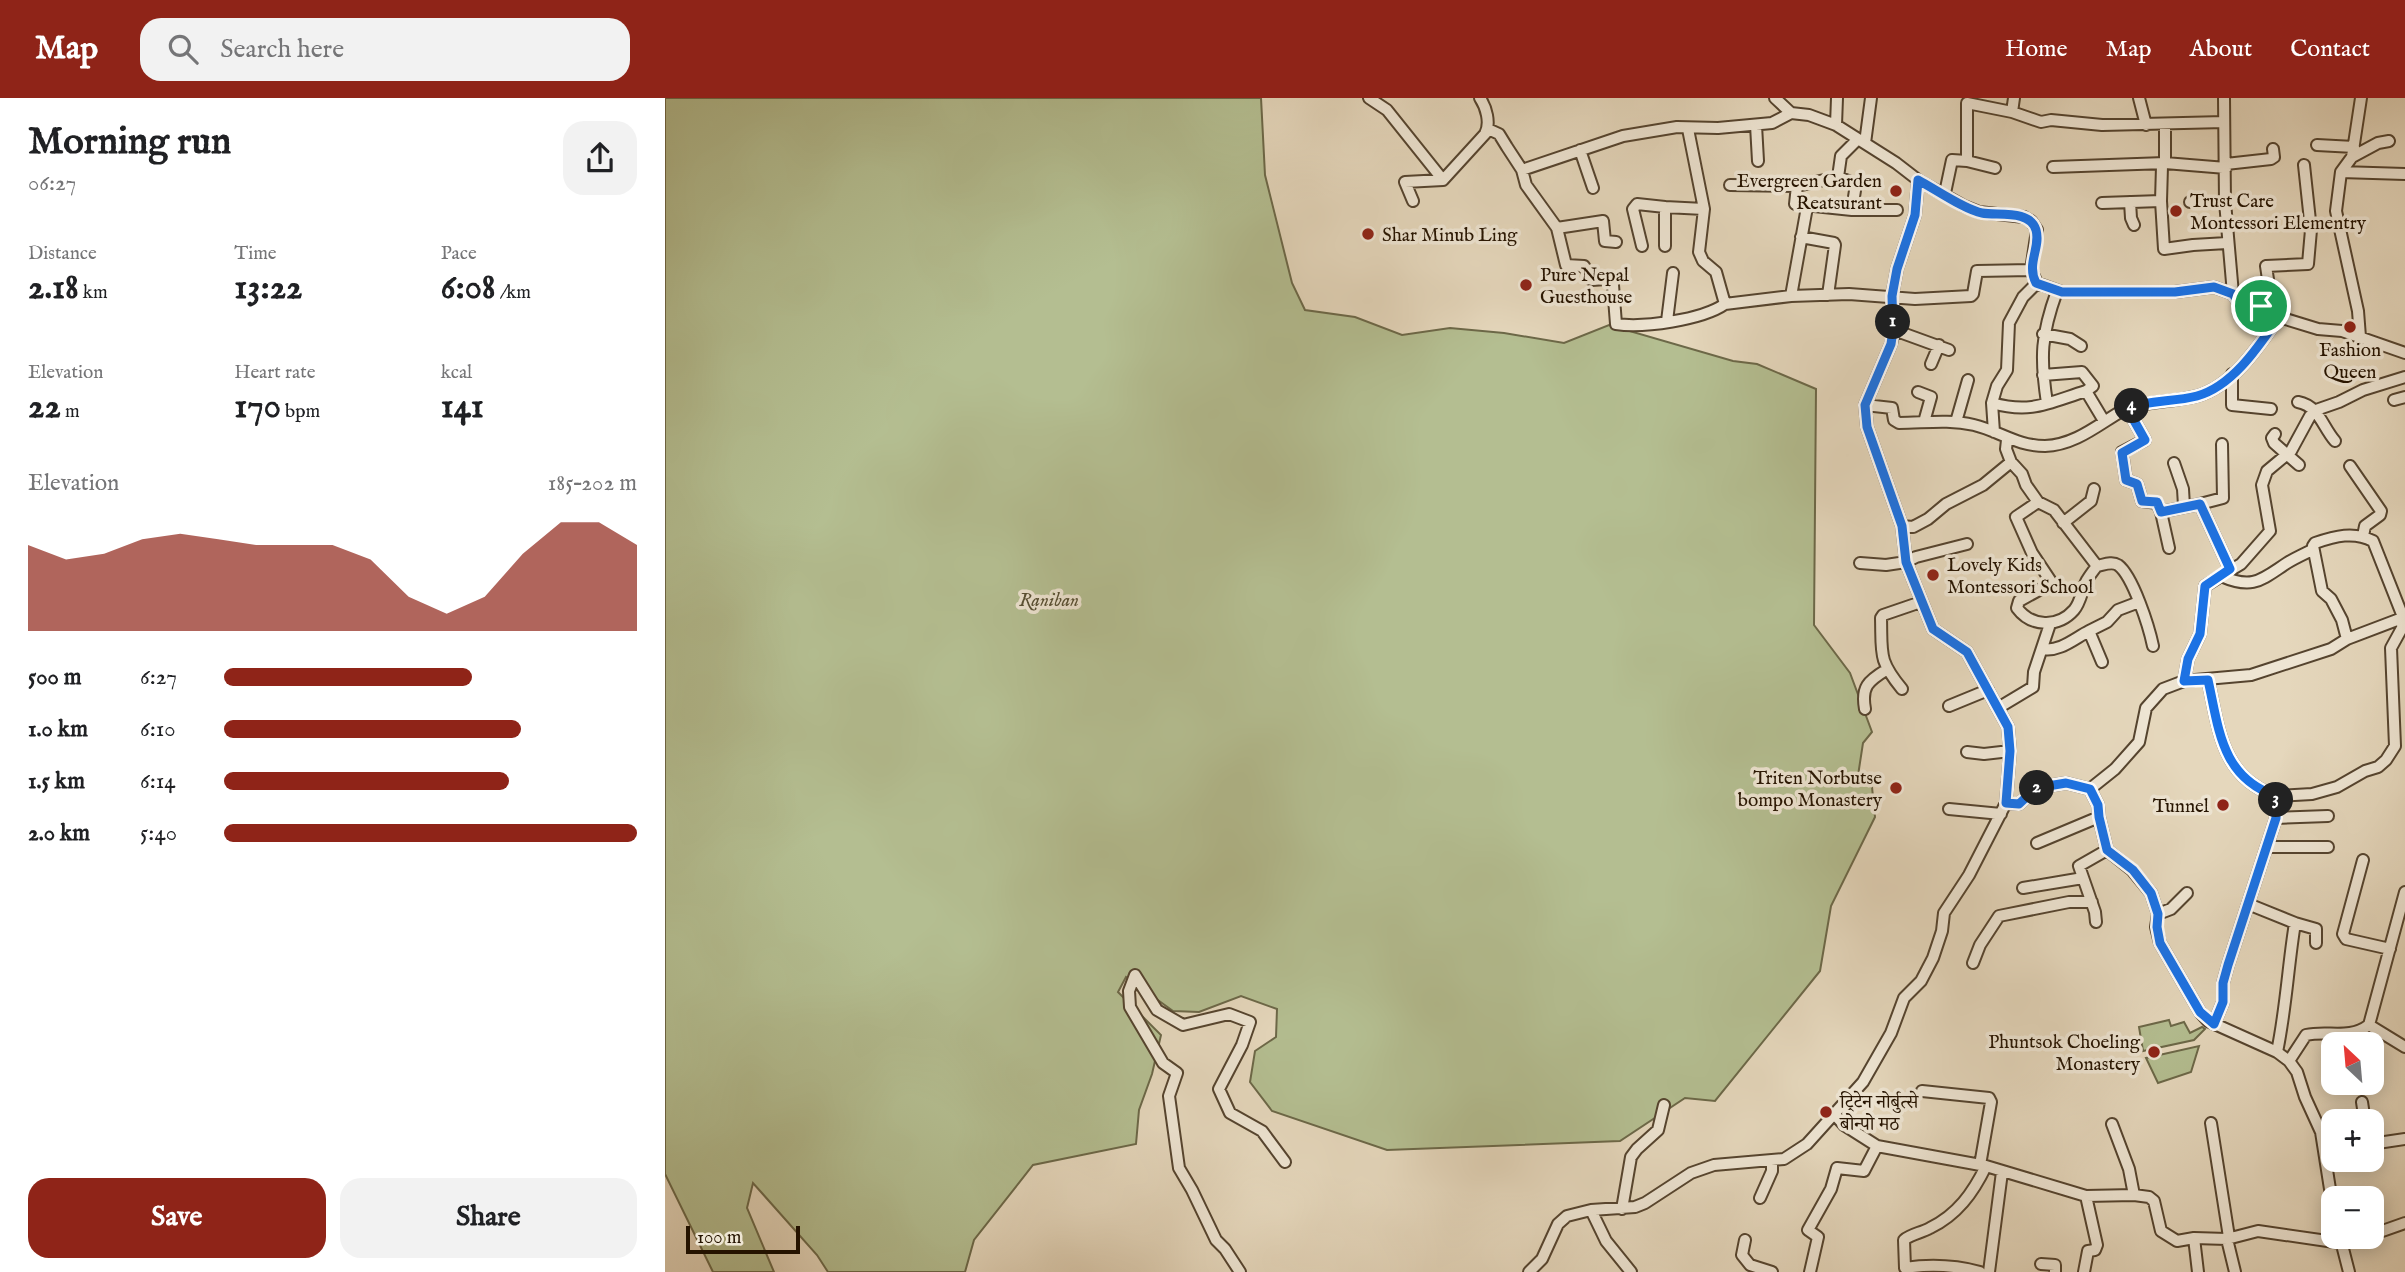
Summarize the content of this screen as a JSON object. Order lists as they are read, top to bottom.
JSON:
{
  "parks": ["Raniban"],
  "places": [
    "Evergreen Garden Reatsurant",
    "Trust Care Montessori Elementry",
    "Shar Minub Ling",
    "Pure Nepal Guesthouse",
    "Fashion Queen",
    "Lovely Kids Montessori School",
    "Triten Norbutse bompo Monastery",
    "Tunnel",
    "Phuntsok Choeling Monastery",
    "ट्रिटेन नोर्बुत्से बोन्पो मठ"
  ],
  "scale_bar": "100 m",
  "north": "top left",
  "page": {
    "header": "Map",
    "search": "Search here",
    "nav": [
      "Home",
      "Map",
      "About",
      "Contact"
    ],
    "heading": ["Morning run", "06:27"],
    "stats": [
      ["Distance", "2.18 km"],
      ["Time", "13:22"],
      ["Pace", "6:08 /km"],
      ["Elevation", "22 m"],
      ["Heart rate", "170 bpm"],
      ["kcal", "141"]
    ],
    "pins": [
      "1",
      "4",
      "2",
      "3"
    ],
    "chart": ["Elevation", "185–202 m"],
    "list": [
      {
        "name": "500 m",
        "note": "6:27"
      },
      {
        "name": "1.0 km",
        "note": "6:10"
      },
      {
        "name": "1.5 km",
        "note": "6:14"
      },
      {
        "name": "2.0 km",
        "note": "5:40"
      }
    ],
    "map_buttons": ["+", "−"],
    "buttons": ["Save", "Share"],
    "scale": "100 m"
  }
}
